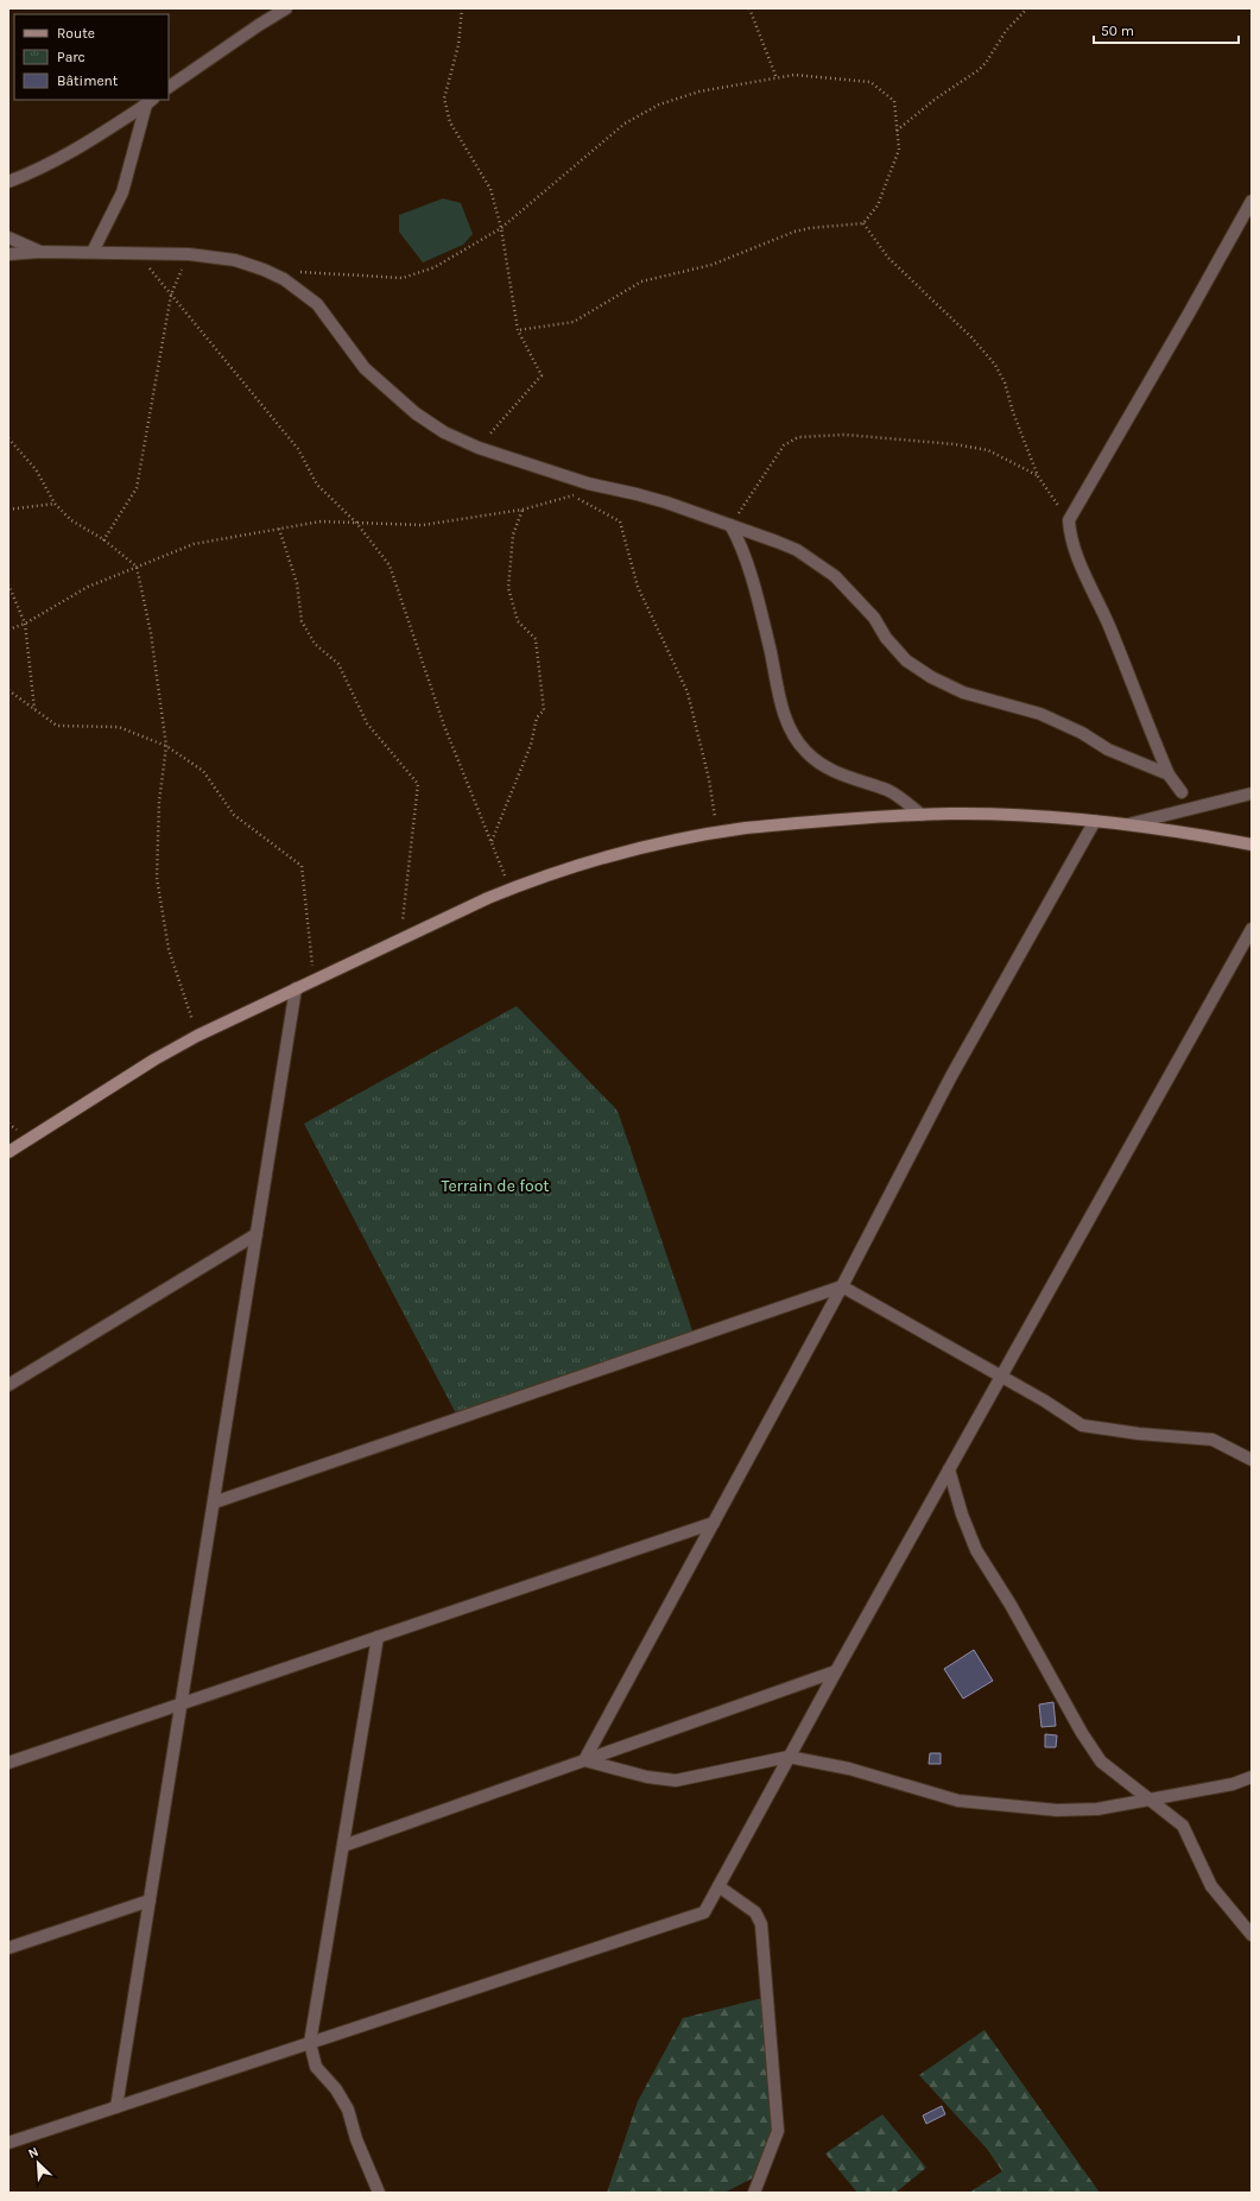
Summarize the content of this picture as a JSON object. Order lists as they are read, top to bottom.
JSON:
{
  "parks": ["Terrain de foot"],
  "legend": ["Route", "Parc", "Bâtiment"],
  "scale_bar": "50 m",
  "north": "top left"
}
